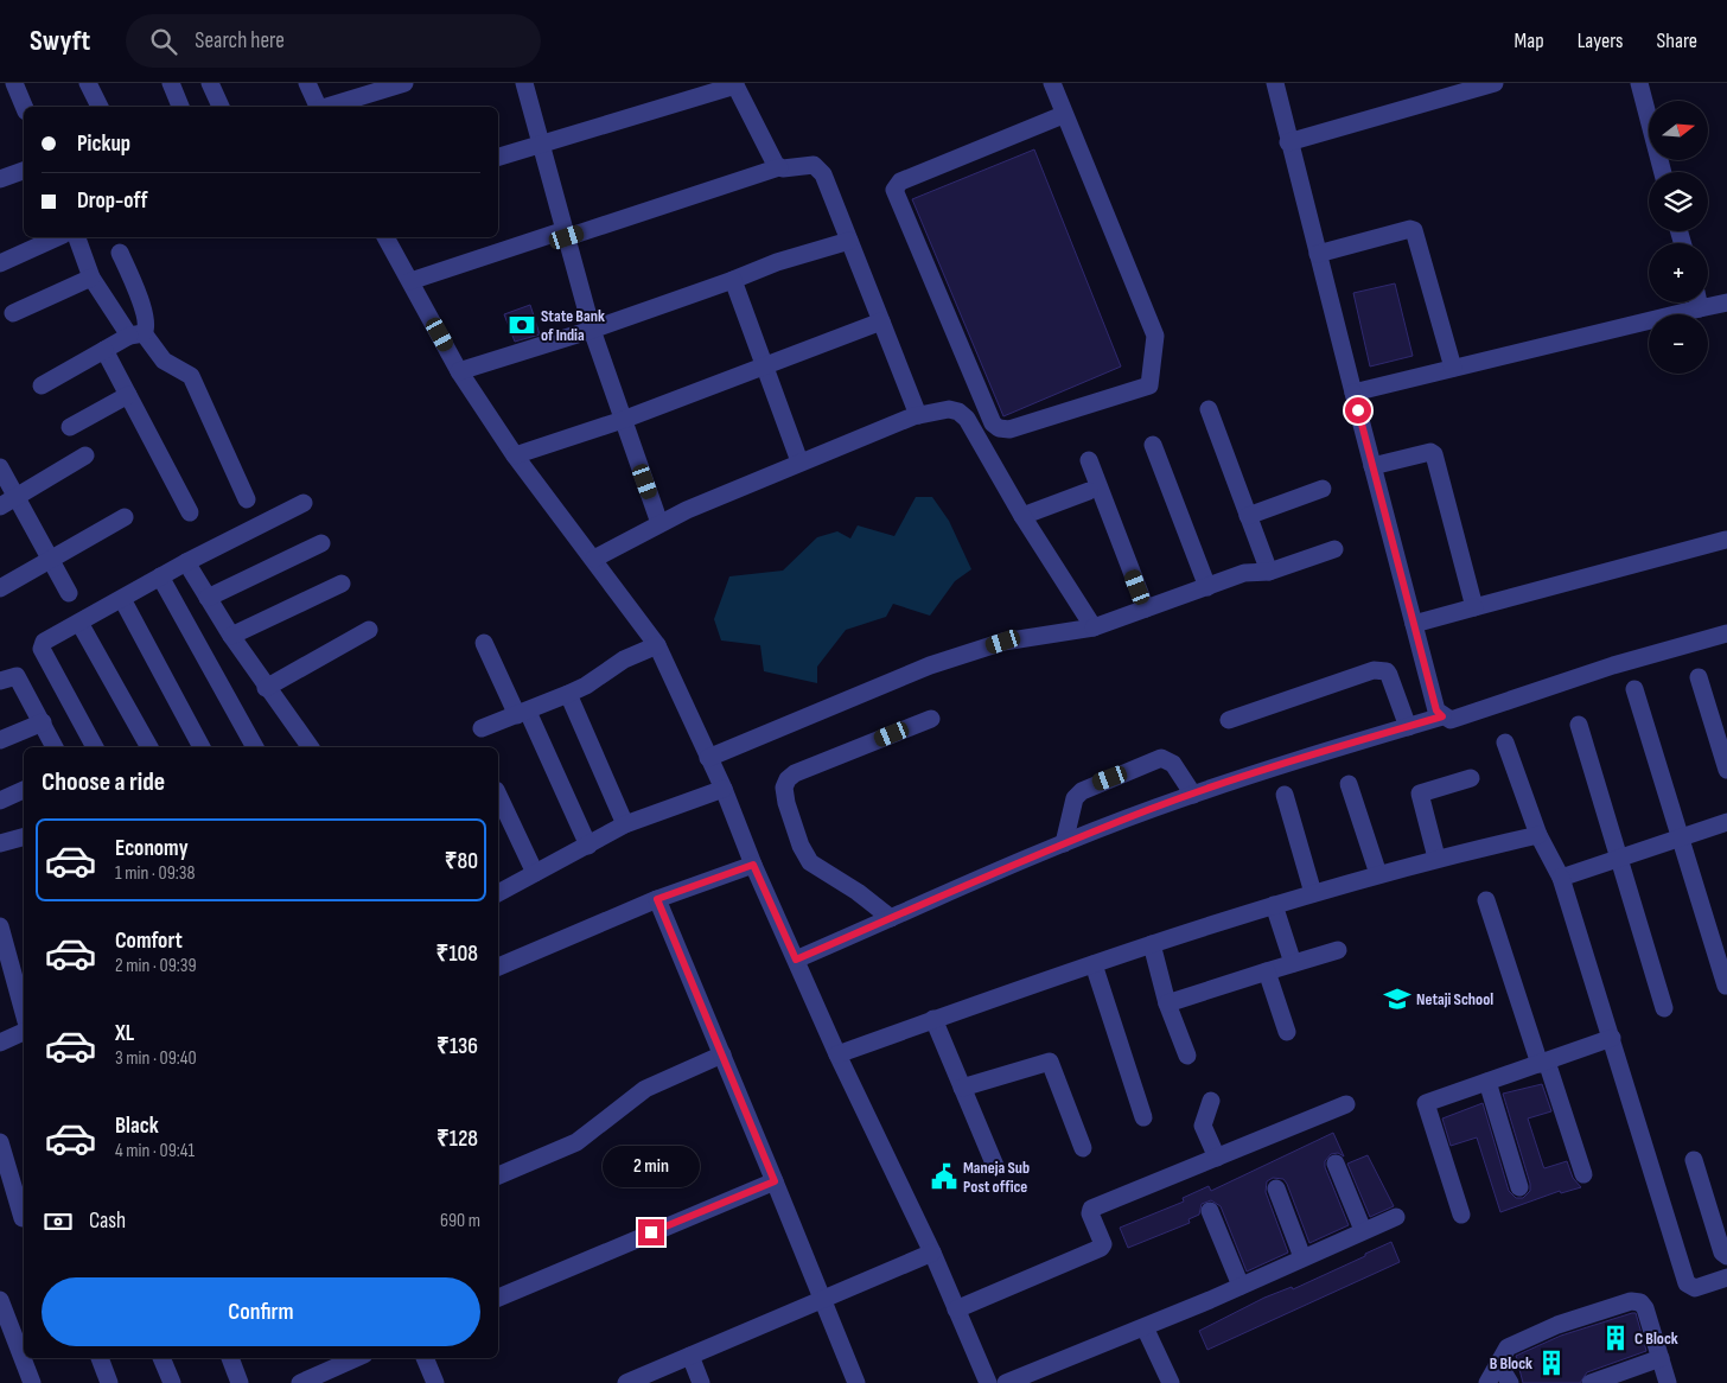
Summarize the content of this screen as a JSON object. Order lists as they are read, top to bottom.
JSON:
{
  "places": {
    "bank": ["State Bank of India"],
    "school or university": ["Netaji School"],
    "public building": ["Maneja Sub Post office"],
    "building": ["C Block", "B Block"]
  },
  "north": "right",
  "page": {
    "header": "Swyft",
    "search": "Search here",
    "nav": ["Map", "Layers", "Share"],
    "map_buttons": ["+", "−"],
    "banner": ["Pickup", "Drop-off"],
    "heading": "Choose a ride",
    "list": [
      {
        "name": "Economy",
        "note": "1 min · 09:38",
        "value": "₹80"
      },
      {
        "name": "Comfort",
        "note": "2 min · 09:39",
        "value": "₹108"
      },
      {
        "name": "XL",
        "note": "3 min · 09:40",
        "value": "₹136"
      },
      {
        "name": "Black",
        "note": "4 min · 09:41",
        "value": "₹128"
      }
    ],
    "bubble": "2 min",
    "pay": ["Cash", "690 m"],
    "buttons": "Confirm"
  }
}
